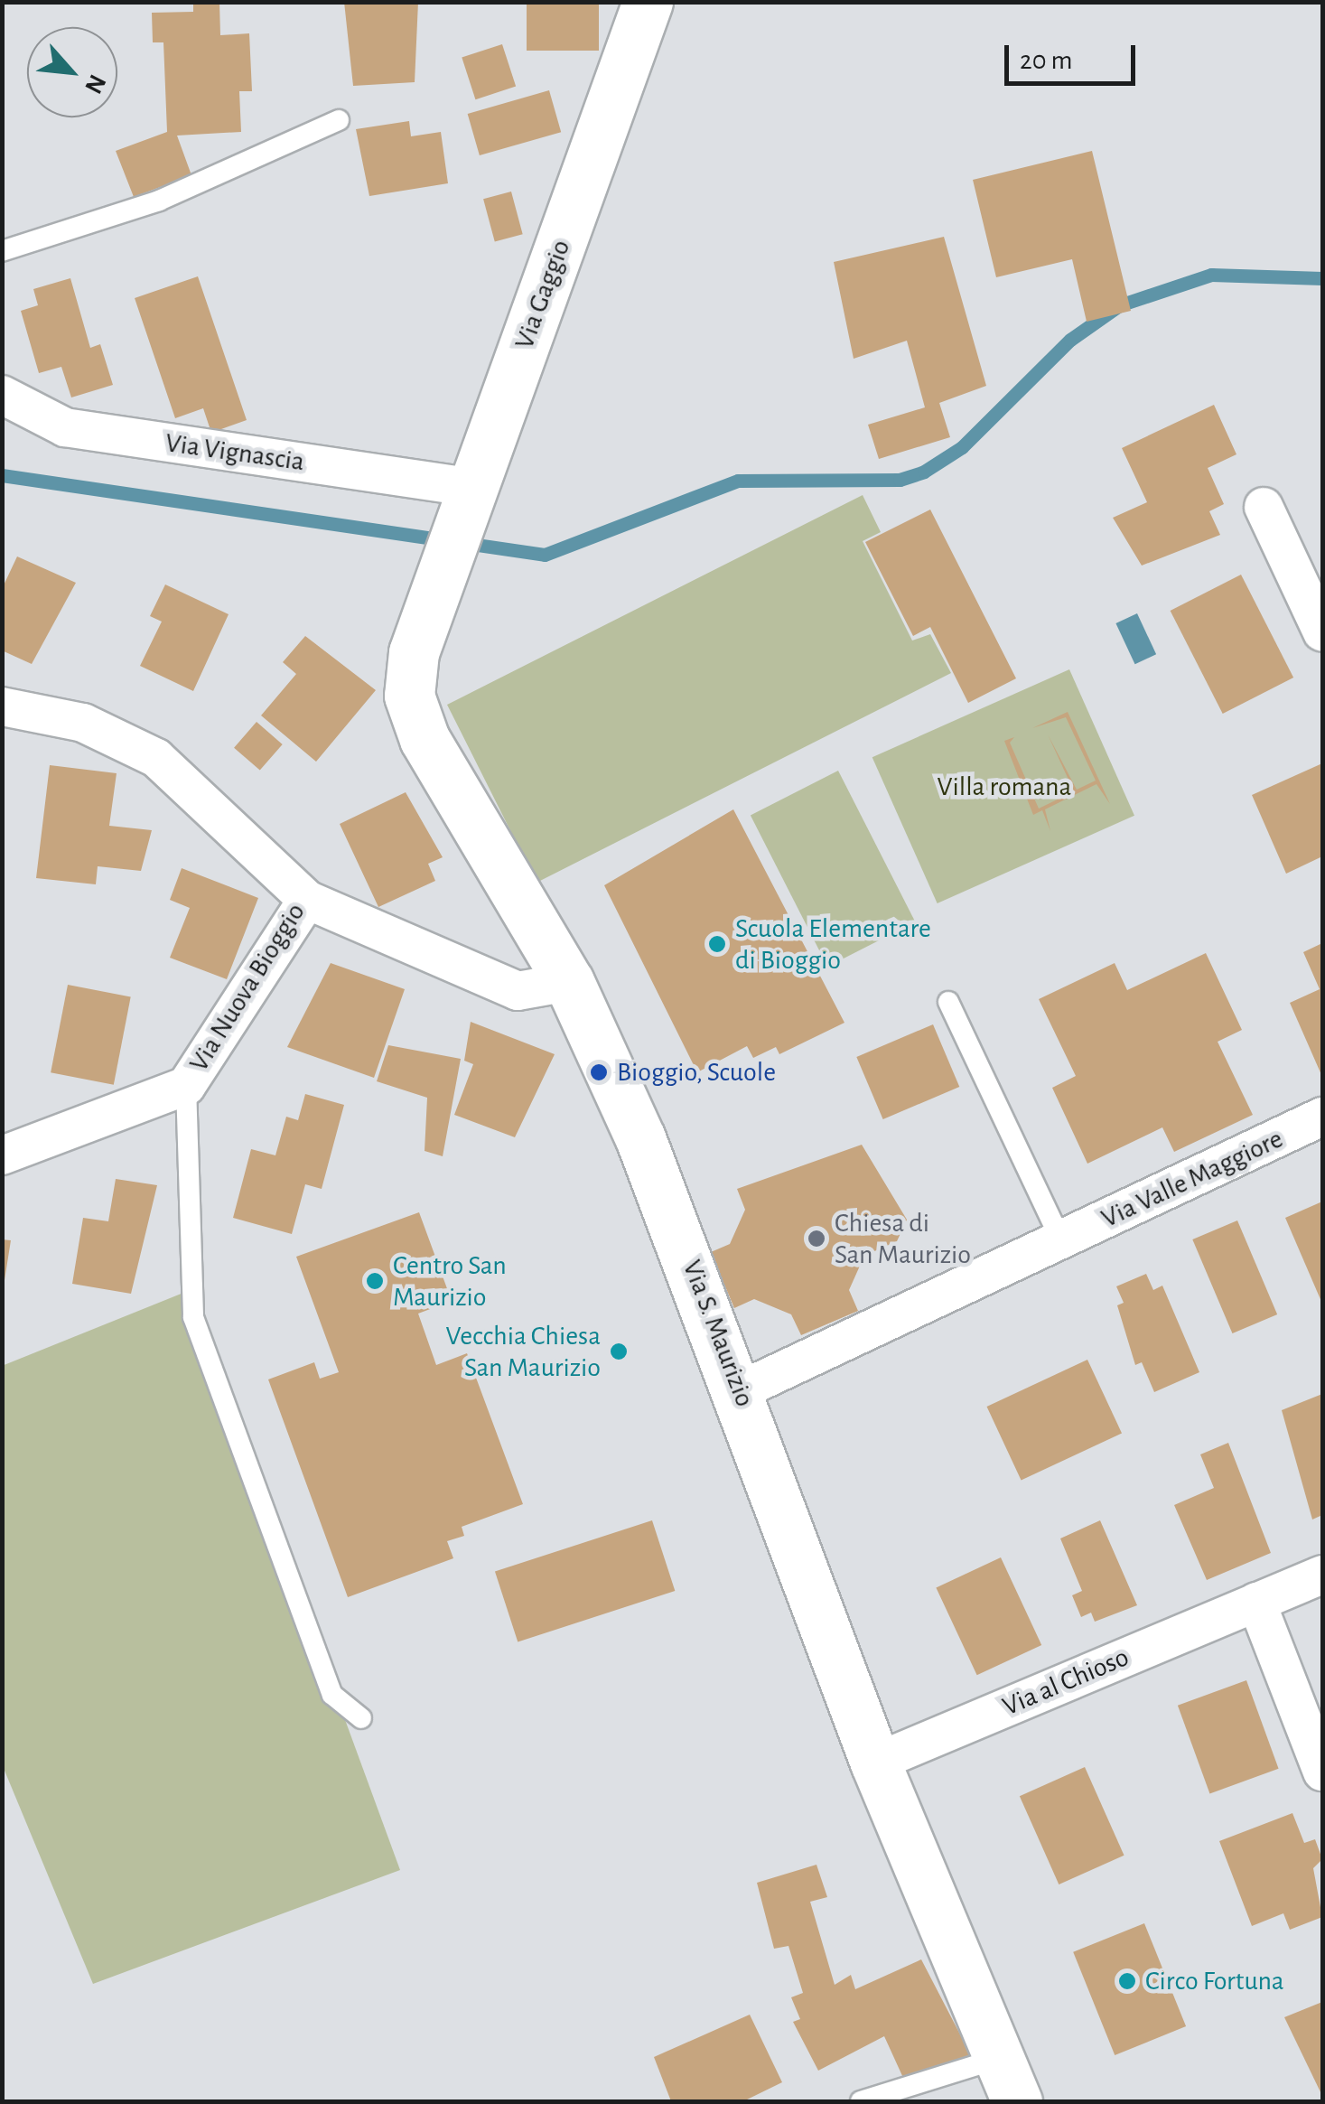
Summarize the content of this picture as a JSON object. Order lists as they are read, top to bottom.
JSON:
{
  "streets": {
    "street": [
      "Via Gaggio",
      "Via Vignascia",
      "Via Nuova Bioggio",
      "Via Valle Maggiore",
      "Via S. Maurizio",
      "Via al Chioso"
    ]
  },
  "crossings": [
    ["Via Gaggio", "Via Vignascia"],
    ["Via Gaggio", "Via S. Maurizio"],
    ["Via Valle Maggiore", "Via S. Maurizio"],
    ["Via S. Maurizio", "Via al Chioso"]
  ],
  "parks": ["Villa romana"],
  "places": [
    "Scuola Elementare di Bioggio",
    "Bioggio, Scuole",
    "Chiesa di San Maurizio",
    "Centro San Maurizio",
    "Vecchia Chiesa San Maurizio",
    "Circo Fortuna"
  ],
  "scale_bar": "20 m",
  "north": "bottom right"
}
